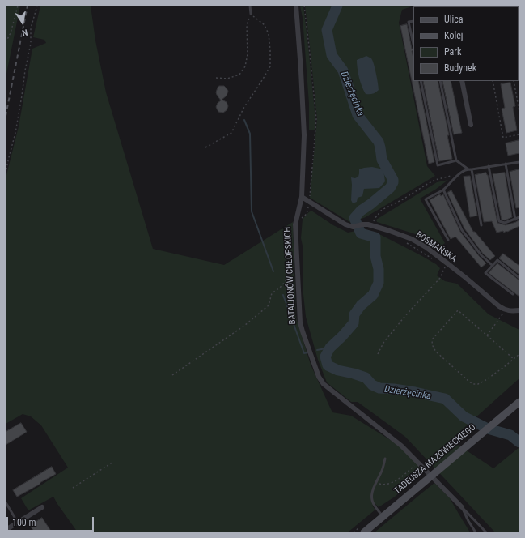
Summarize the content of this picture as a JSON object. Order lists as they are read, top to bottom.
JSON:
{
  "streets": {
    "main road": ["TADEUSZA MAZOWIECKIEGO"],
    "street": ["BOSMAŃSKA", "BATALIONÓW CHŁOPSKICH"]
  },
  "crossings": [
    ["BOSMAŃSKA", "BATALIONÓW CHŁOPSKICH"]
  ],
  "water": ["Dzierżęcinka"],
  "legend": [
    "Ulica",
    "Kolej",
    "Park",
    "Budynek"
  ],
  "scale_bar": "100 m",
  "north": "bottom"
}
